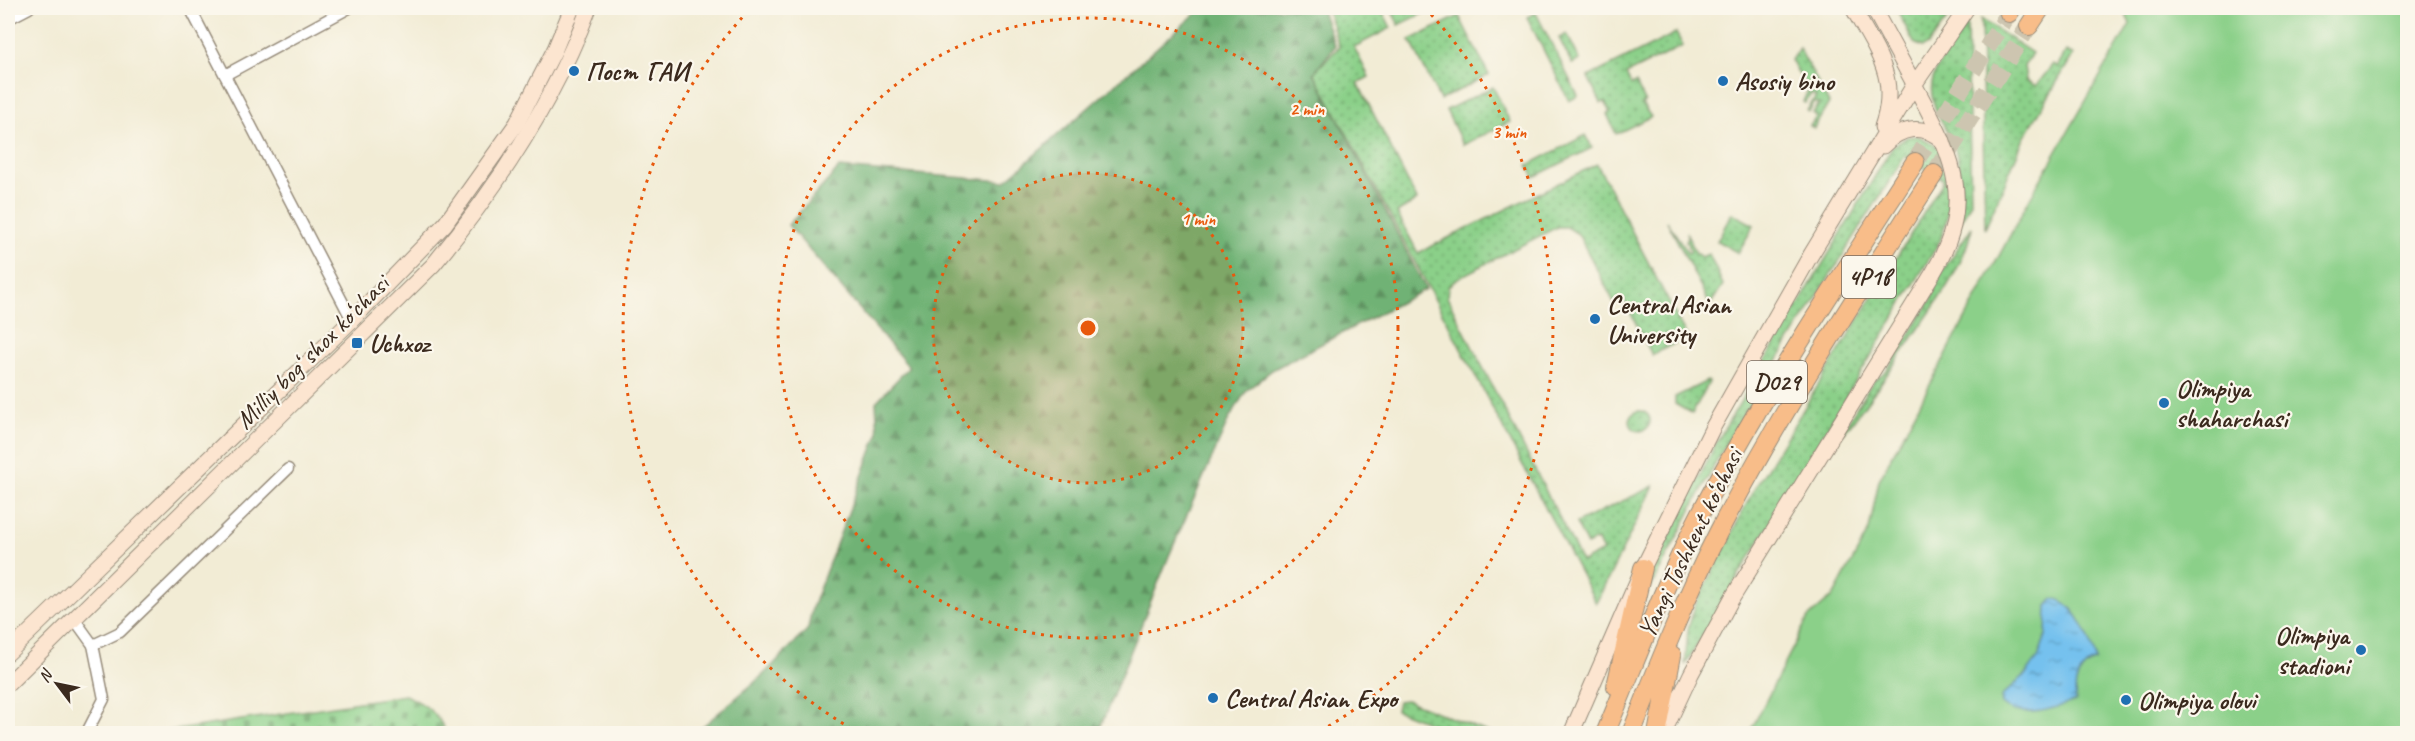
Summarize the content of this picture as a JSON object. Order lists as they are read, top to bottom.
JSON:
{
  "streets": {
    "highway": ["4Р1в", "D029", "Yangi Toshkent ko‘chasi"],
    "main road": ["Milliy bog‘ shox ko‘chasi"]
  },
  "crossings": [
    ["4Р1в", "Yangi Toshkent ko‘chasi"]
  ],
  "places": {
    "other": [
      "Пост ГАИ",
      "Asosiy bino",
      "Central Asian University",
      "Olimpiya shaharchasi",
      "Olimpiya stadioni",
      "Central Asian Expo",
      "Olimpiya olovi"
    ],
    "transit": ["Uchxoz"]
  },
  "north": "top left",
  "rings": ["2 min", "3 min", "1 min"]
}
